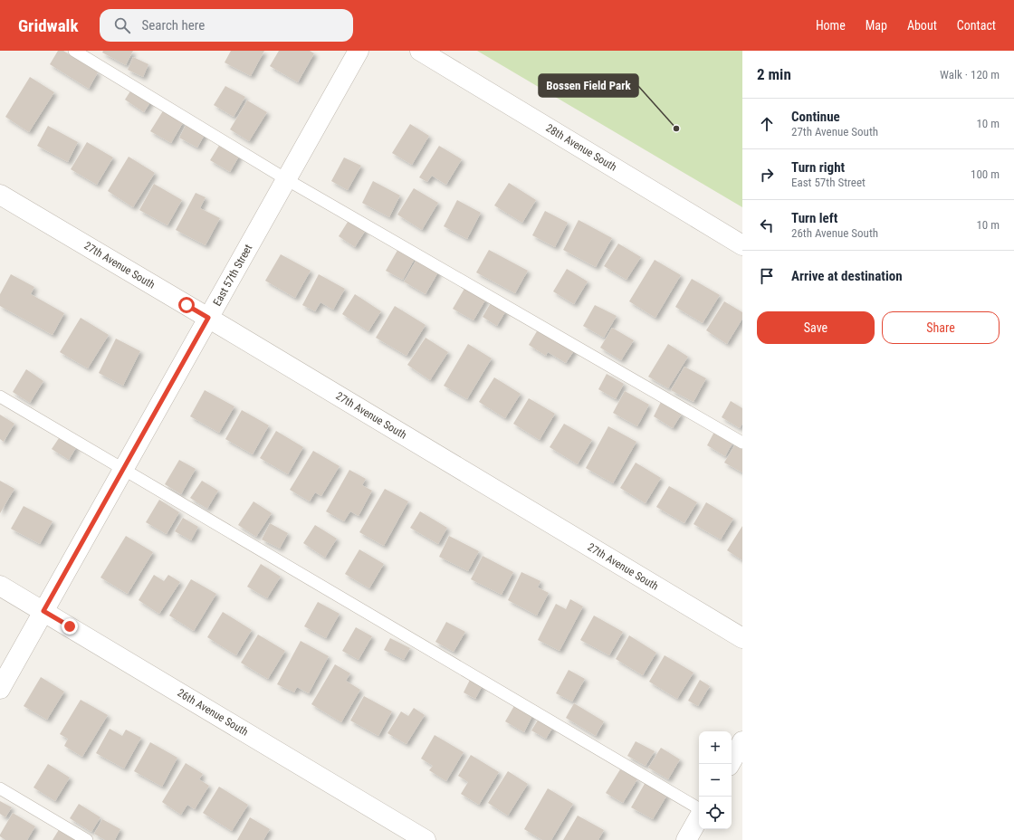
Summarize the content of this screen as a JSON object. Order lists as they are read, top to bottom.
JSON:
{
  "streets": {
    "street": [
      "28th Avenue South",
      "27th Avenue South",
      "East 57th Street",
      "26th Avenue South"
    ]
  },
  "crossings": [
    ["27th Avenue South", "East 57th Street"],
    ["East 57th Street", "26th Avenue South"]
  ],
  "places": ["Bossen Field Park"],
  "page": {
    "header": "Gridwalk",
    "search": "Search here",
    "nav": [
      "Home",
      "Map",
      "About",
      "Contact"
    ],
    "heading": ["2 min", "Walk · 120 m"],
    "list": [
      ["Continue", "27th Avenue South", "10 m"],
      ["Turn right", "East 57th Street", "100 m"],
      ["Turn left", "26th Avenue South", "10 m"],
      "Arrive at destination"
    ],
    "buttons": ["Save", "Share"],
    "map_buttons": ["+", "−"]
  }
}
